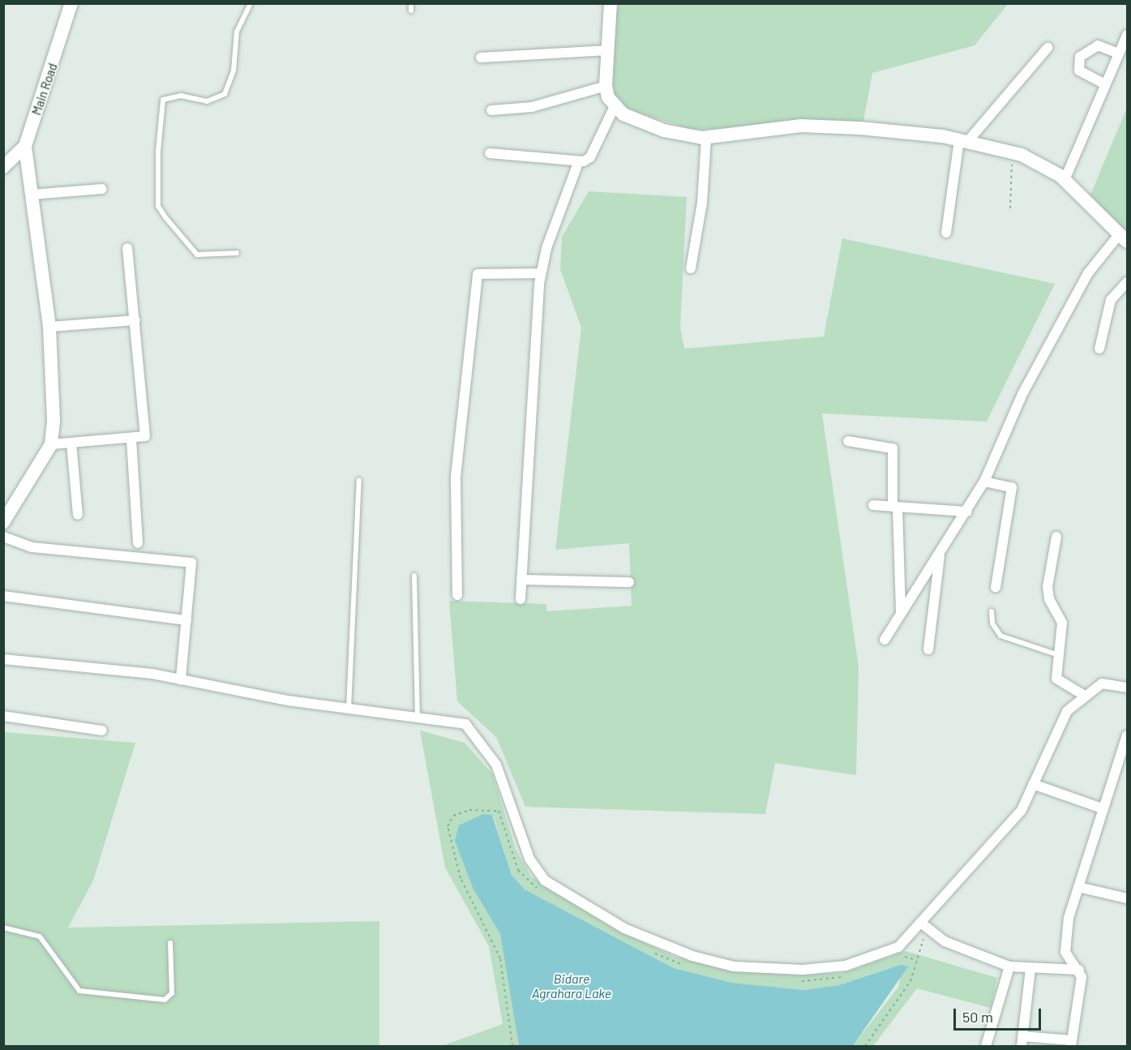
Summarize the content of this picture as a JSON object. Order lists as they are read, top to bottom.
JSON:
{
  "streets": {
    "street": ["Main Road"]
  },
  "water": ["Bidare Agrahara Lake"],
  "scale_bar": "50 m"
}
